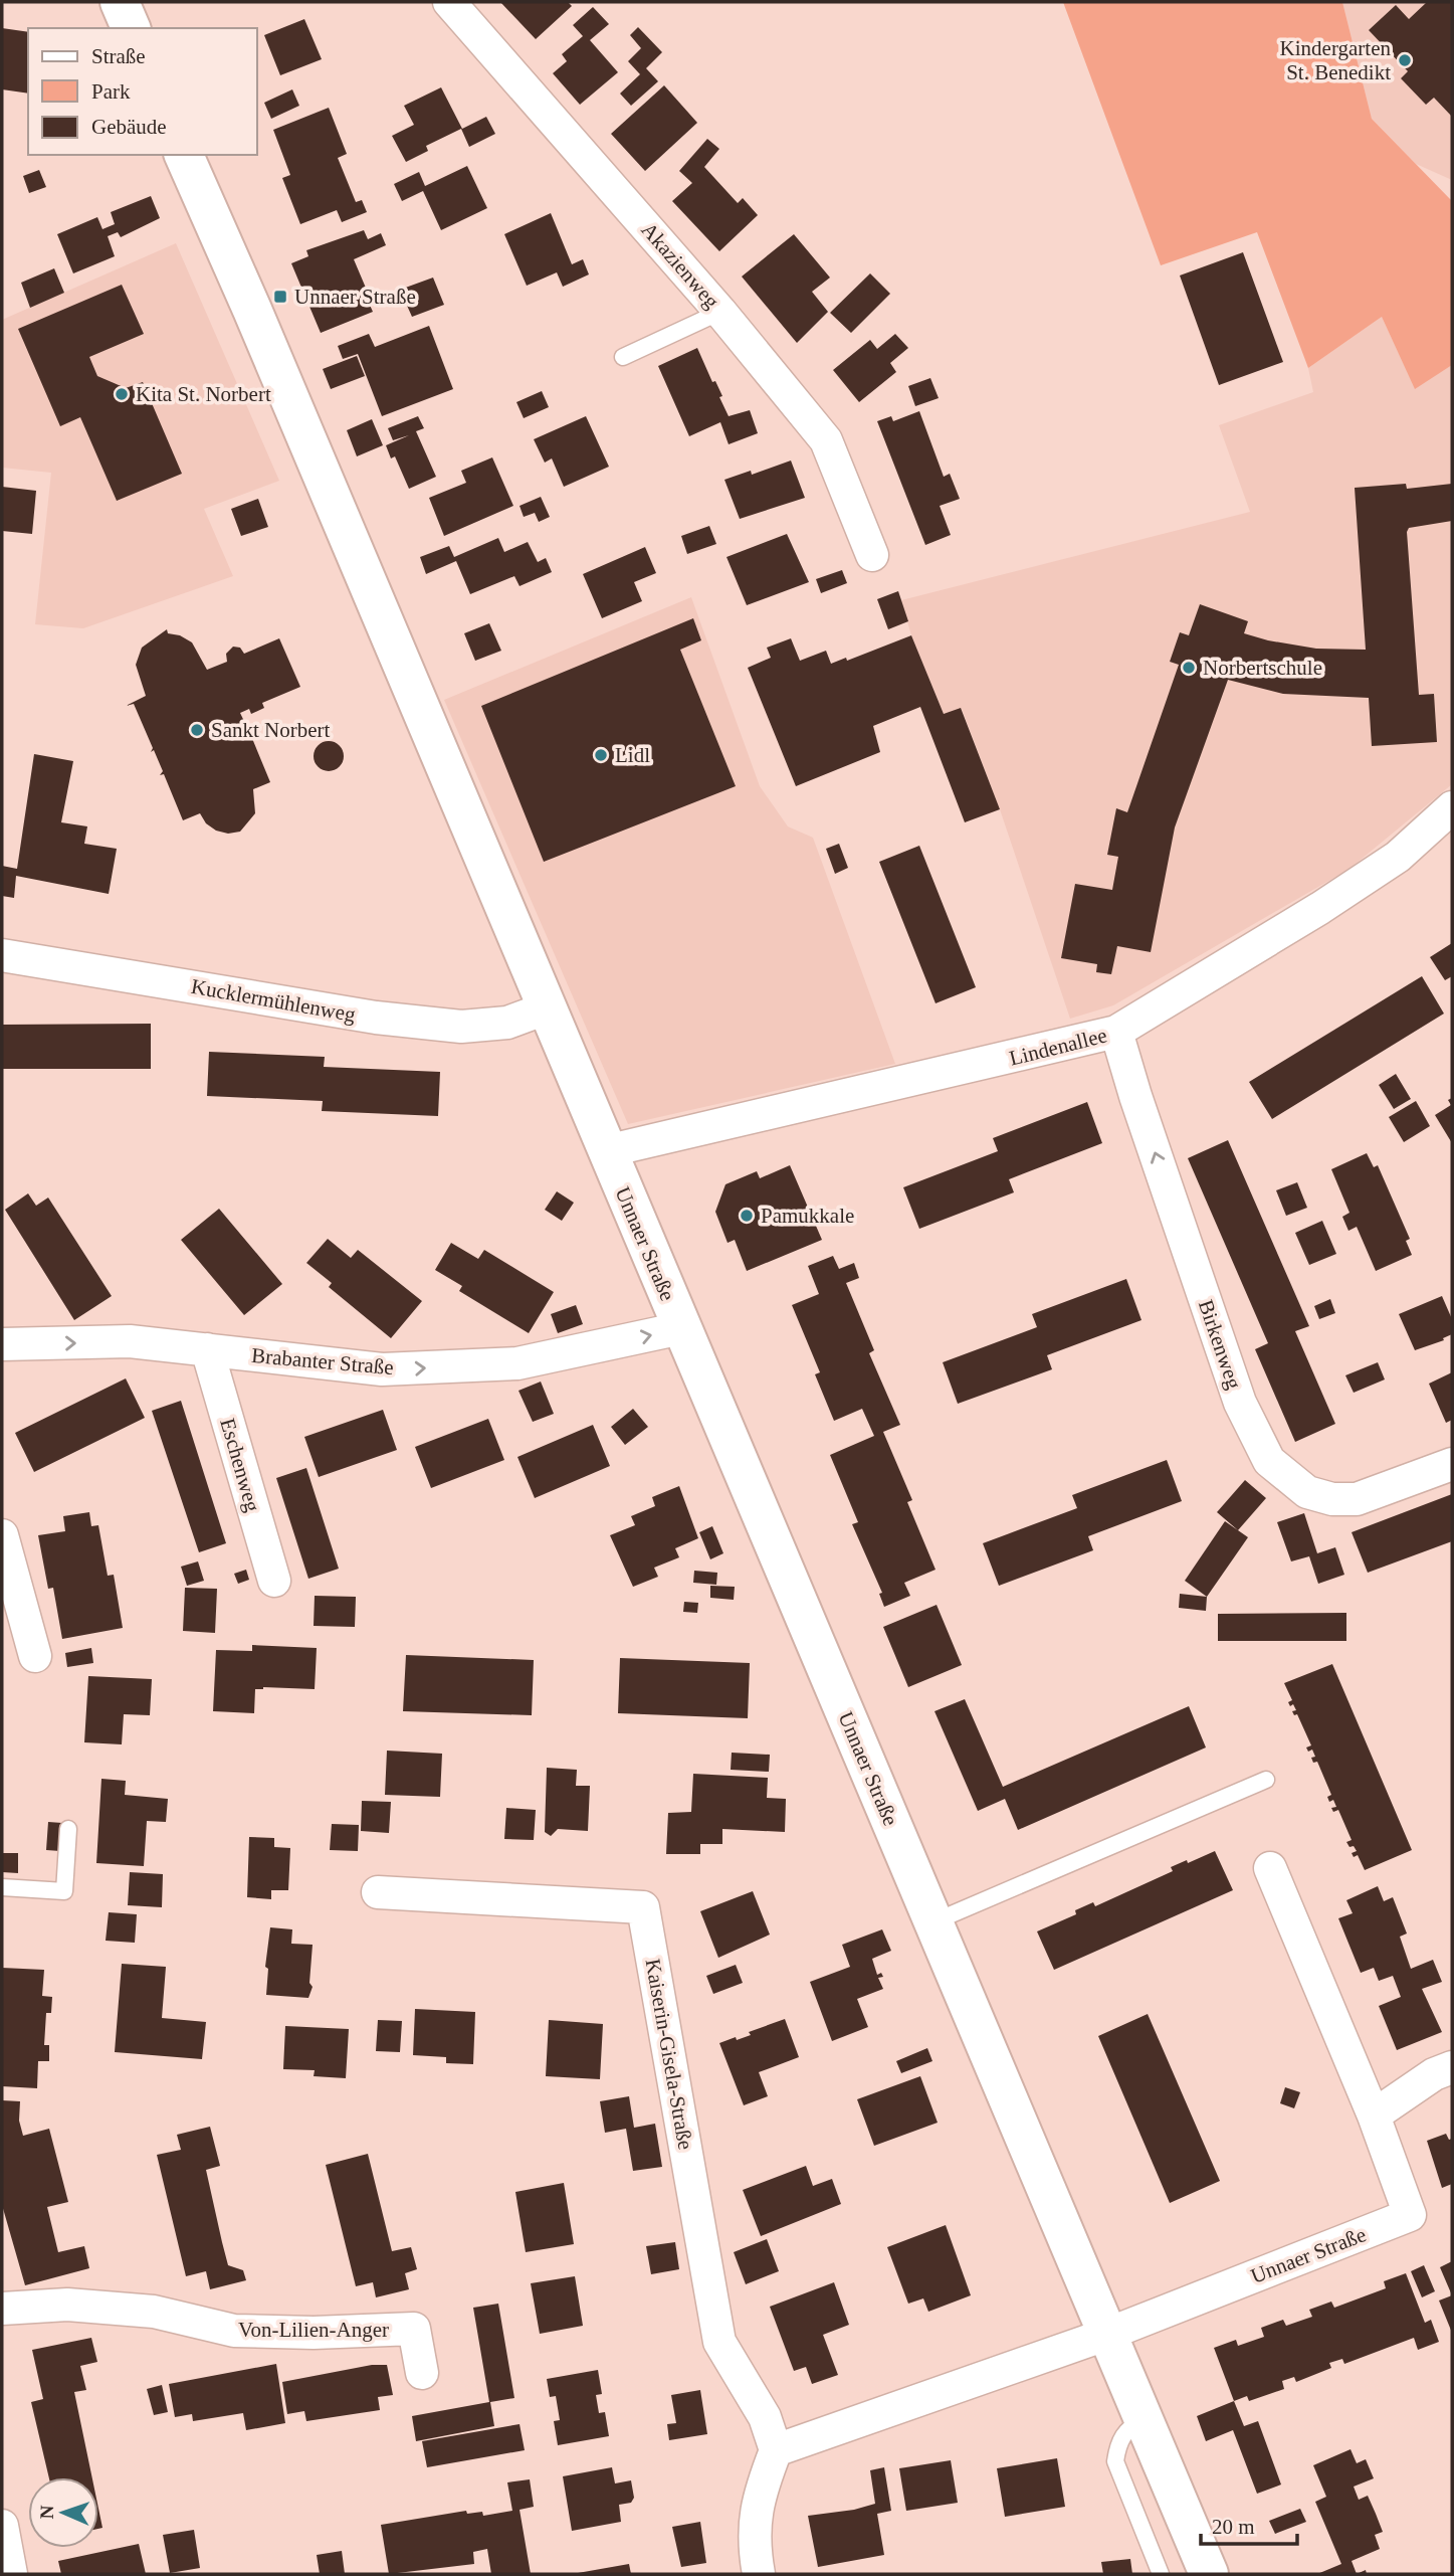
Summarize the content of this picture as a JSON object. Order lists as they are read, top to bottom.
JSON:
{
  "streets": {
    "street": [
      "Akazienweg",
      "Kucklermühlenweg",
      "Lindenallee",
      "Unnaer Straße",
      "Birkenweg",
      "Brabanter Straße",
      "Eschenweg",
      "Kaiserin-Gisela-Straße",
      "Von-Lilien-Anger"
    ]
  },
  "crossings": [
    ["Kucklermühlenweg", "Unnaer Straße"],
    ["Lindenallee", "Unnaer Straße"],
    ["Lindenallee", "Birkenweg"],
    ["Unnaer Straße", "Brabanter Straße"],
    ["Brabanter Straße", "Eschenweg"]
  ],
  "one_way": ["Birkenweg", "Brabanter Straße"],
  "places": {
    "other": [
      "Kindergarten St. Benedikt",
      "Kita St. Norbert",
      "Norbertschule",
      "Sankt Norbert",
      "Lidl",
      "Pamukkale"
    ],
    "transit": ["Unnaer Straße"]
  },
  "legend": ["Straße", "Park", "Gebäude"],
  "scale_bar": "20 m",
  "north": "left"
}
